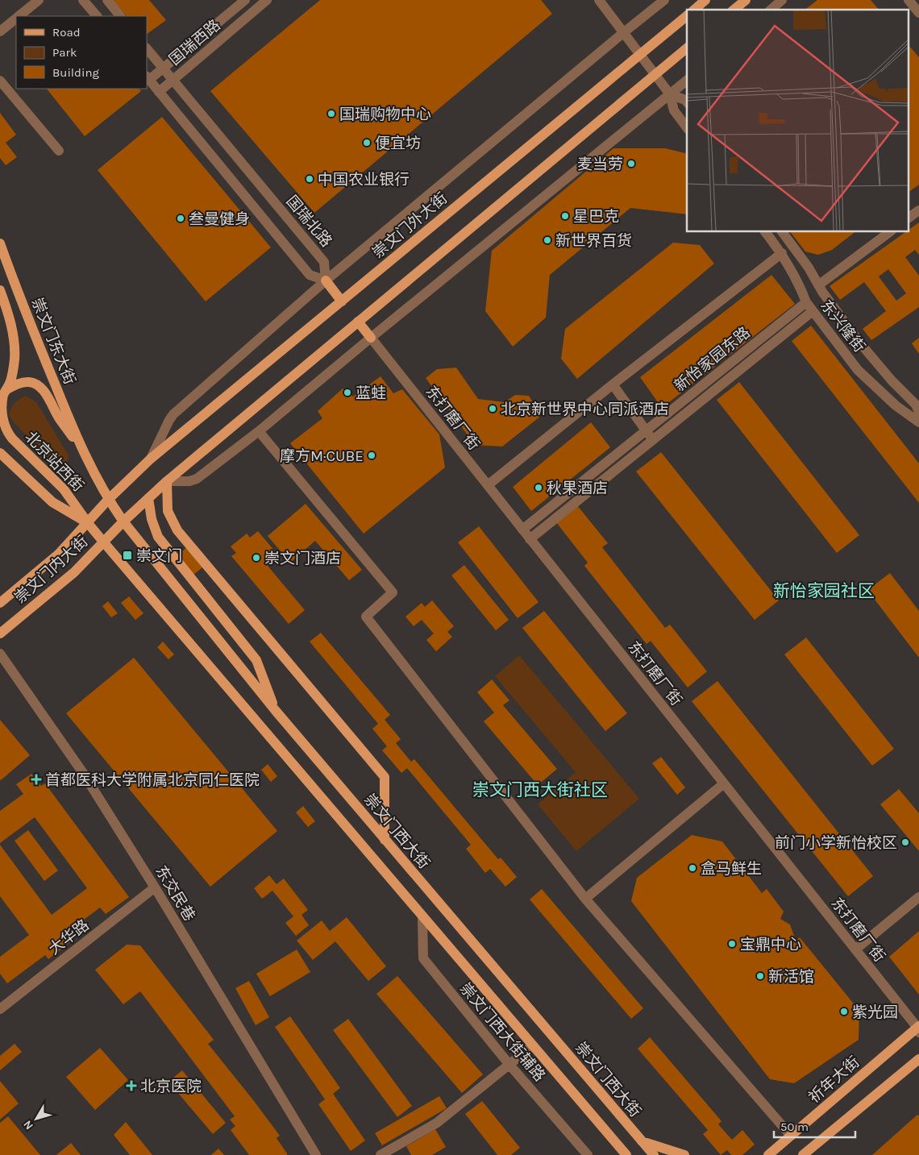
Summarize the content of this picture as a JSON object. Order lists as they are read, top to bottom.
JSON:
{
  "streets": {
    "main road": [
      "崇文门外大街",
      "崇文门东大街",
      "北京站西街",
      "崇文门内大街",
      "崇文门西大街",
      "祈年大街"
    ],
    "street": [
      "国瑞西路",
      "国瑞北路",
      "东兴隆街",
      "新怡家园东路",
      "东打磨厂街",
      "东交民巷",
      "大华路",
      "崇文门西大街辅路"
    ]
  },
  "crossings": [
    ["国瑞西路", "国瑞北路"],
    ["国瑞北路", "崇文门外大街"],
    ["崇文门外大街", "崇文门东大街"],
    ["崇文门外大街", "北京站西街"],
    ["崇文门外大街", "崇文门内大街"],
    ["东兴隆街", "新怡家园东路"],
    ["崇文门东大街", "北京站西街"],
    ["崇文门东大街", "崇文门西大街"],
    ["新怡家园东路", "东打磨厂街"],
    ["东打磨厂街", "祈年大街"],
    ["北京站西街", "崇文门内大街"],
    ["东交民巷", "大华路"]
  ],
  "districts": ["新怡家园社区", "崇文门西大街社区"],
  "places": {
    "other": [
      "国瑞购物中心",
      "便宜坊",
      "麦当劳",
      "中国农业银行",
      "星巴克",
      "叁曼健身",
      "新世界百货",
      "蓝蛙",
      "北京新世界中心同派酒店",
      "摩方M·CUBE",
      "秋果酒店",
      "崇文门酒店",
      "前门小学新怡校区",
      "盒马鲜生",
      "宝鼎中心",
      "新活馆",
      "紫光园"
    ],
    "transit": ["崇文门"],
    "health": ["首都医科大学附属北京同仁医院", "北京医院"]
  },
  "legend": ["Road", "Park", "Building"],
  "scale_bar": "50 m",
  "north": "bottom left"
}
